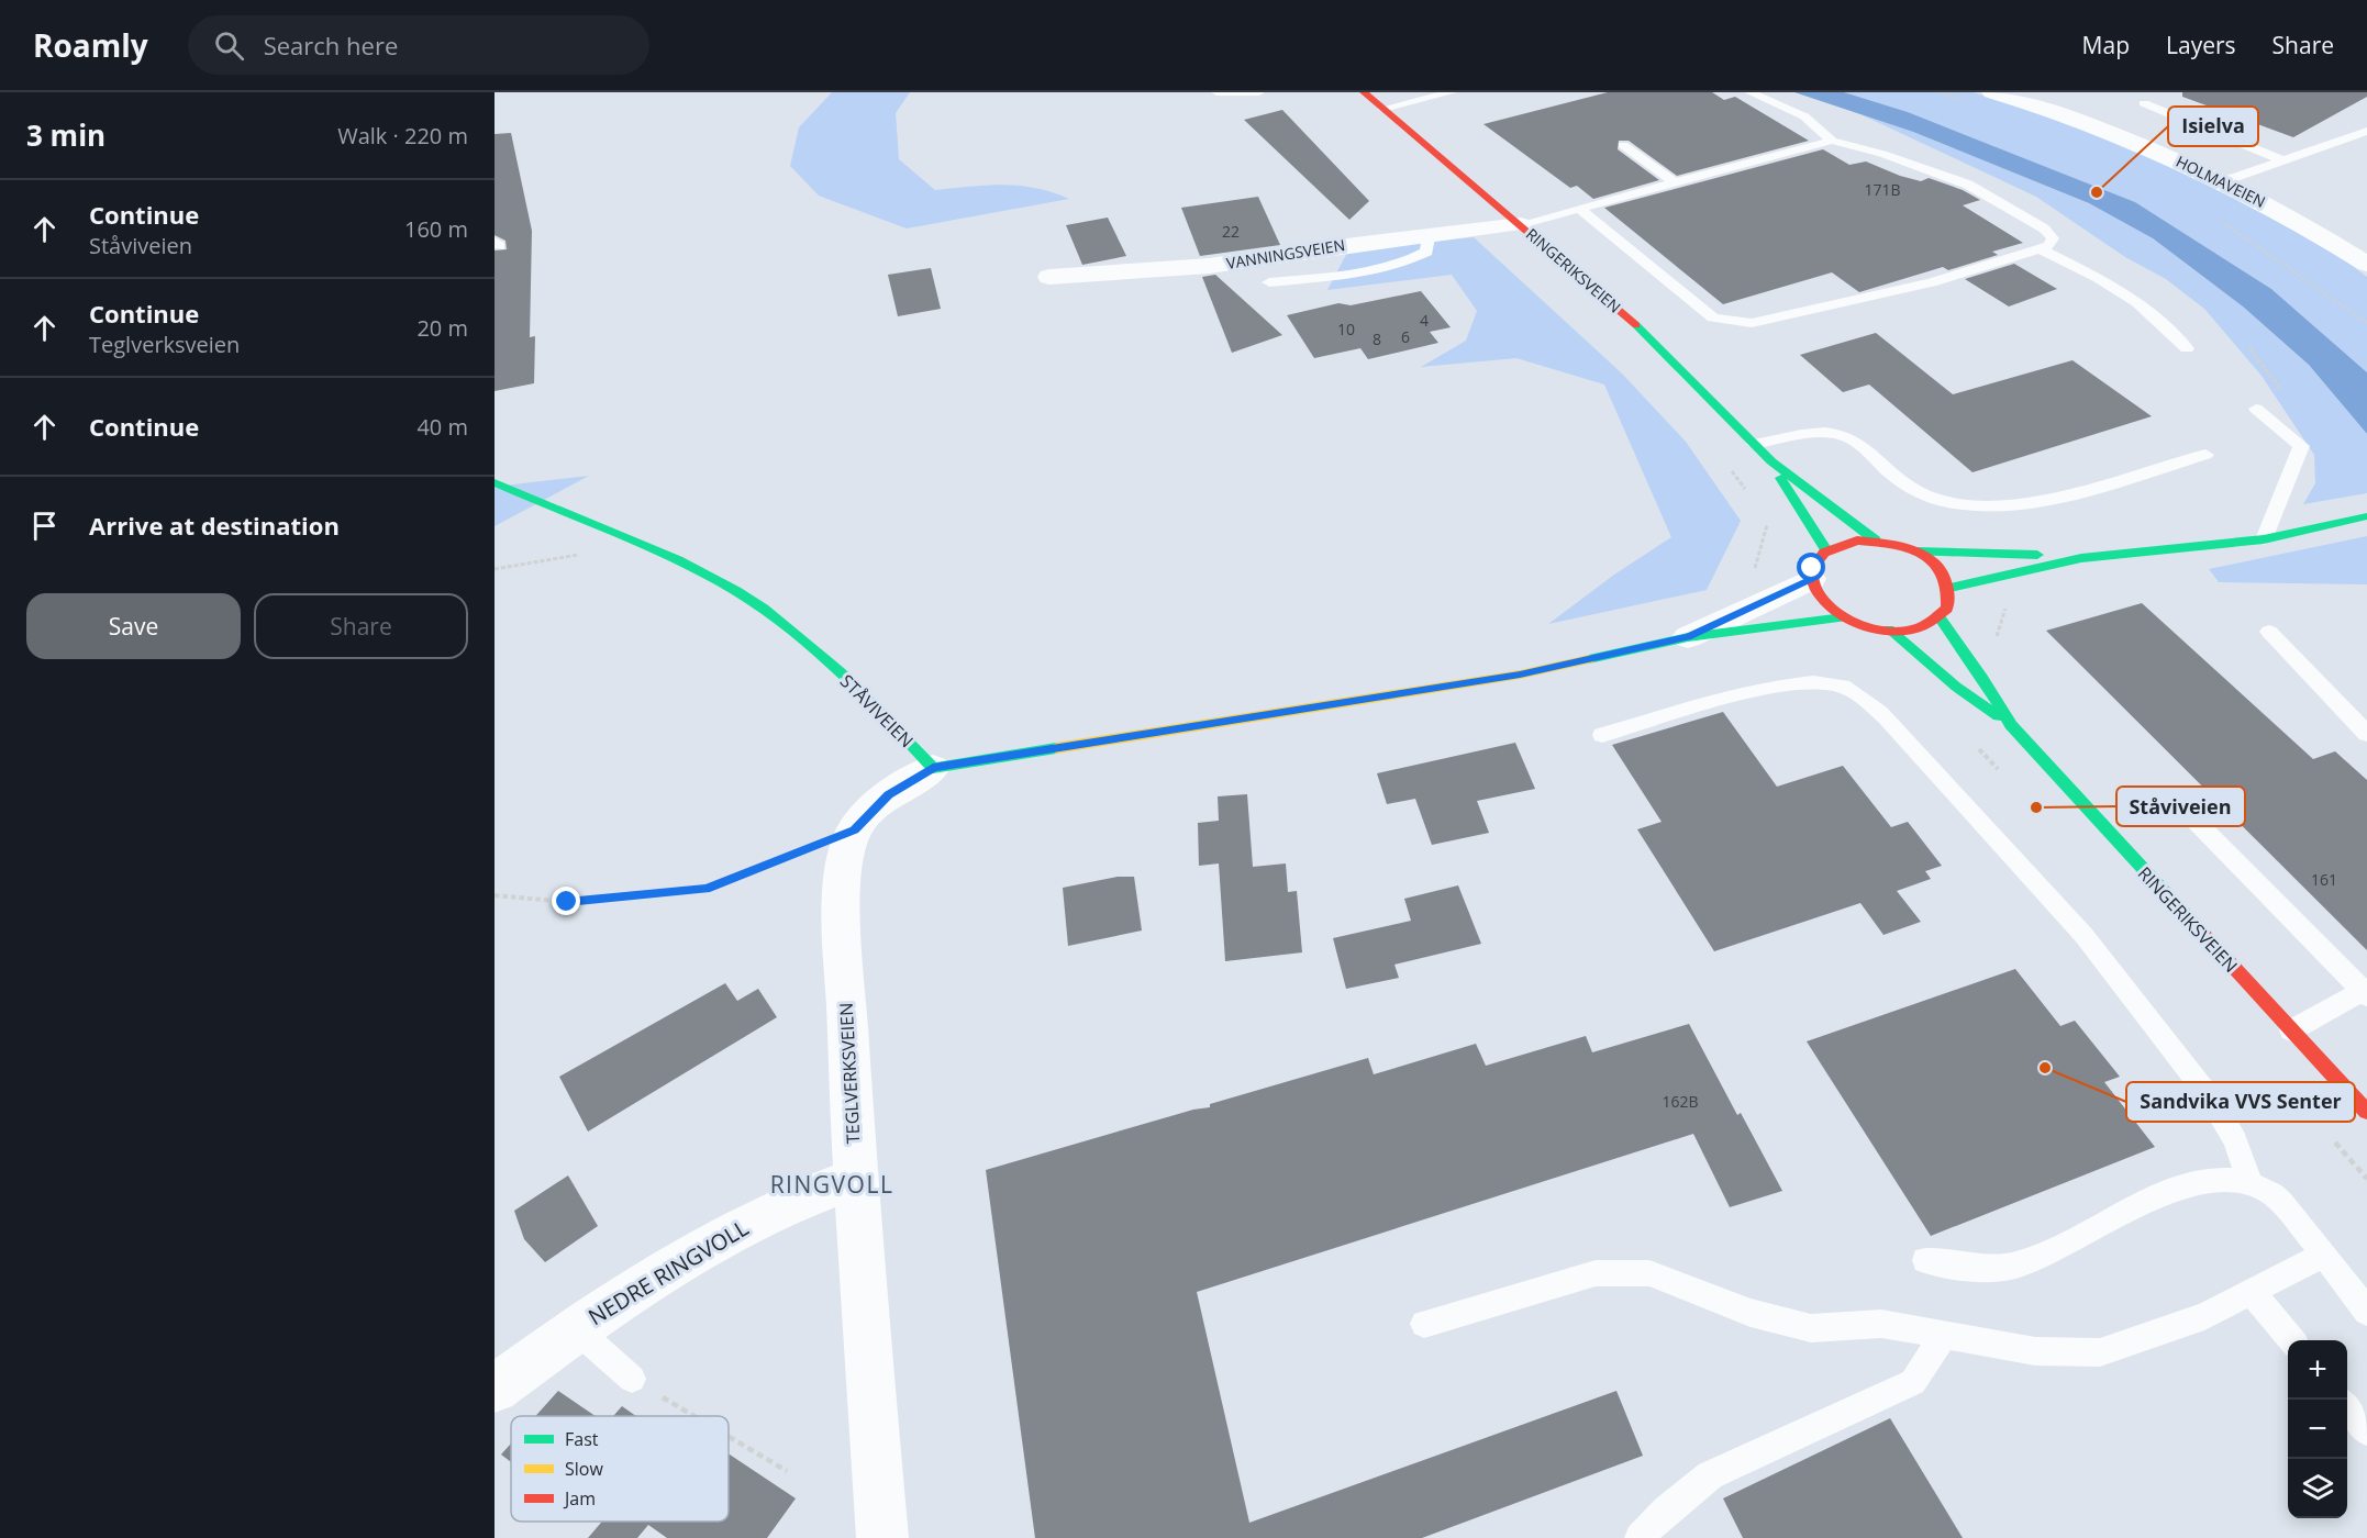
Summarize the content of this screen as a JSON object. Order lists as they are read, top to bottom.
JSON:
{
  "streets": {
    "main road": ["RINGERIKSVEIEN", "STÅVIVEIEN"],
    "street": [
      "HOLMAVEIEN",
      "VANNINGSVEIEN",
      "TEGLVERKSVEIEN",
      "NEDRE RINGVOLL"
    ]
  },
  "crossings": [
    ["VANNINGSVEIEN", "RINGERIKSVEIEN"],
    ["STÅVIVEIEN", "TEGLVERKSVEIEN"],
    ["TEGLVERKSVEIEN", "NEDRE RINGVOLL"]
  ],
  "districts": ["RINGVOLL"],
  "places": ["Isielva", "Ståviveien", "Sandvika VVS Senter"],
  "house_numbers": [
    "171B",
    "22",
    "4",
    "10",
    "6",
    "8",
    "161",
    "162B"
  ],
  "legend": ["Fast", "Slow", "Jam"],
  "page": {
    "header": "Roamly",
    "search": "Search here",
    "nav": ["Map", "Layers", "Share"],
    "heading": ["3 min", "Walk · 220 m"],
    "list": [
      ["Continue", "Ståviveien", "160 m"],
      ["Continue", "Teglverksveien", "20 m"],
      ["Continue", "40 m"],
      "Arrive at destination"
    ],
    "buttons": ["Save", "Share"],
    "map_buttons": ["+", "−"]
  }
}
